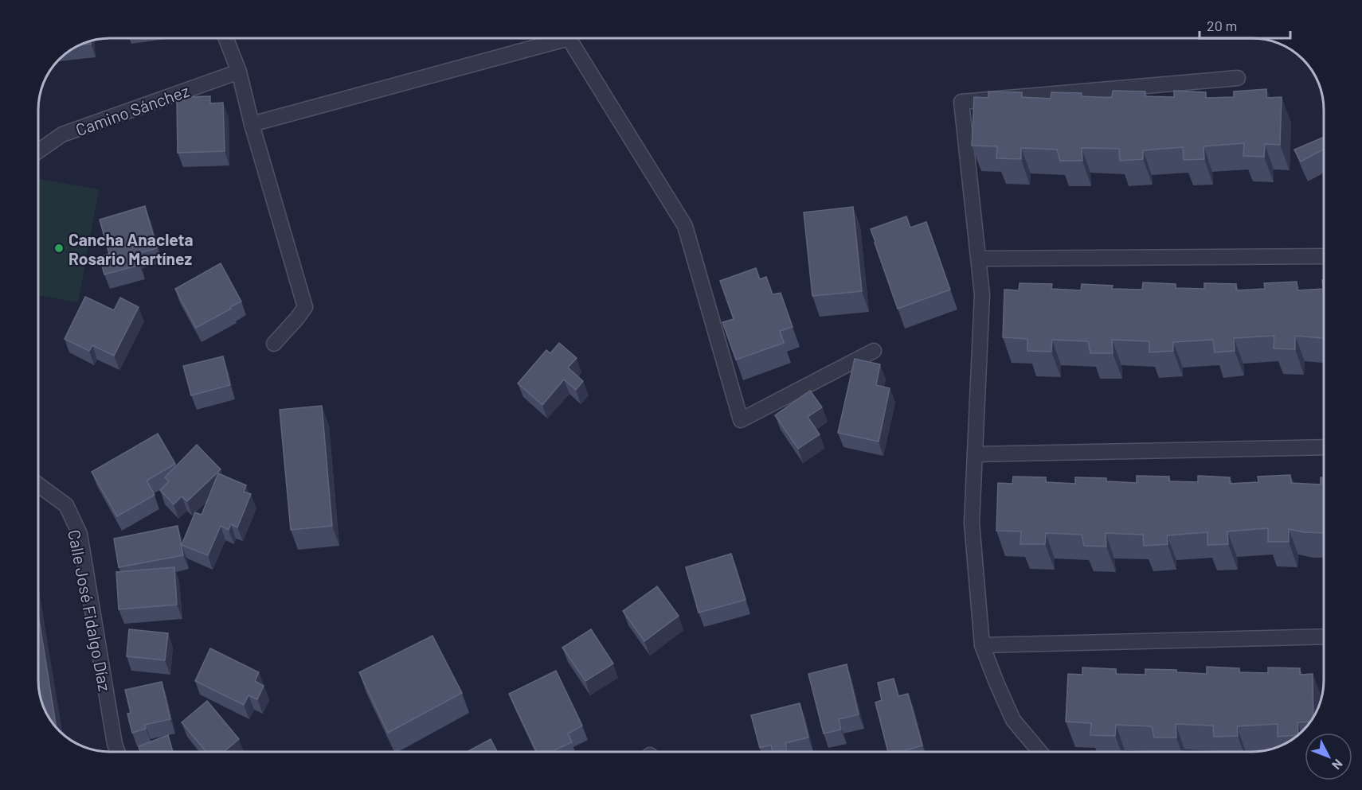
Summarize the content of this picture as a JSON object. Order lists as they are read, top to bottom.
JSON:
{
  "streets": {
    "street": ["Camino Sánchez", "Calle José Fidalgo Díaz"]
  },
  "places": ["Cancha Anacleta Rosario Martínez"],
  "scale_bar": "20 m",
  "north": "bottom right"
}
